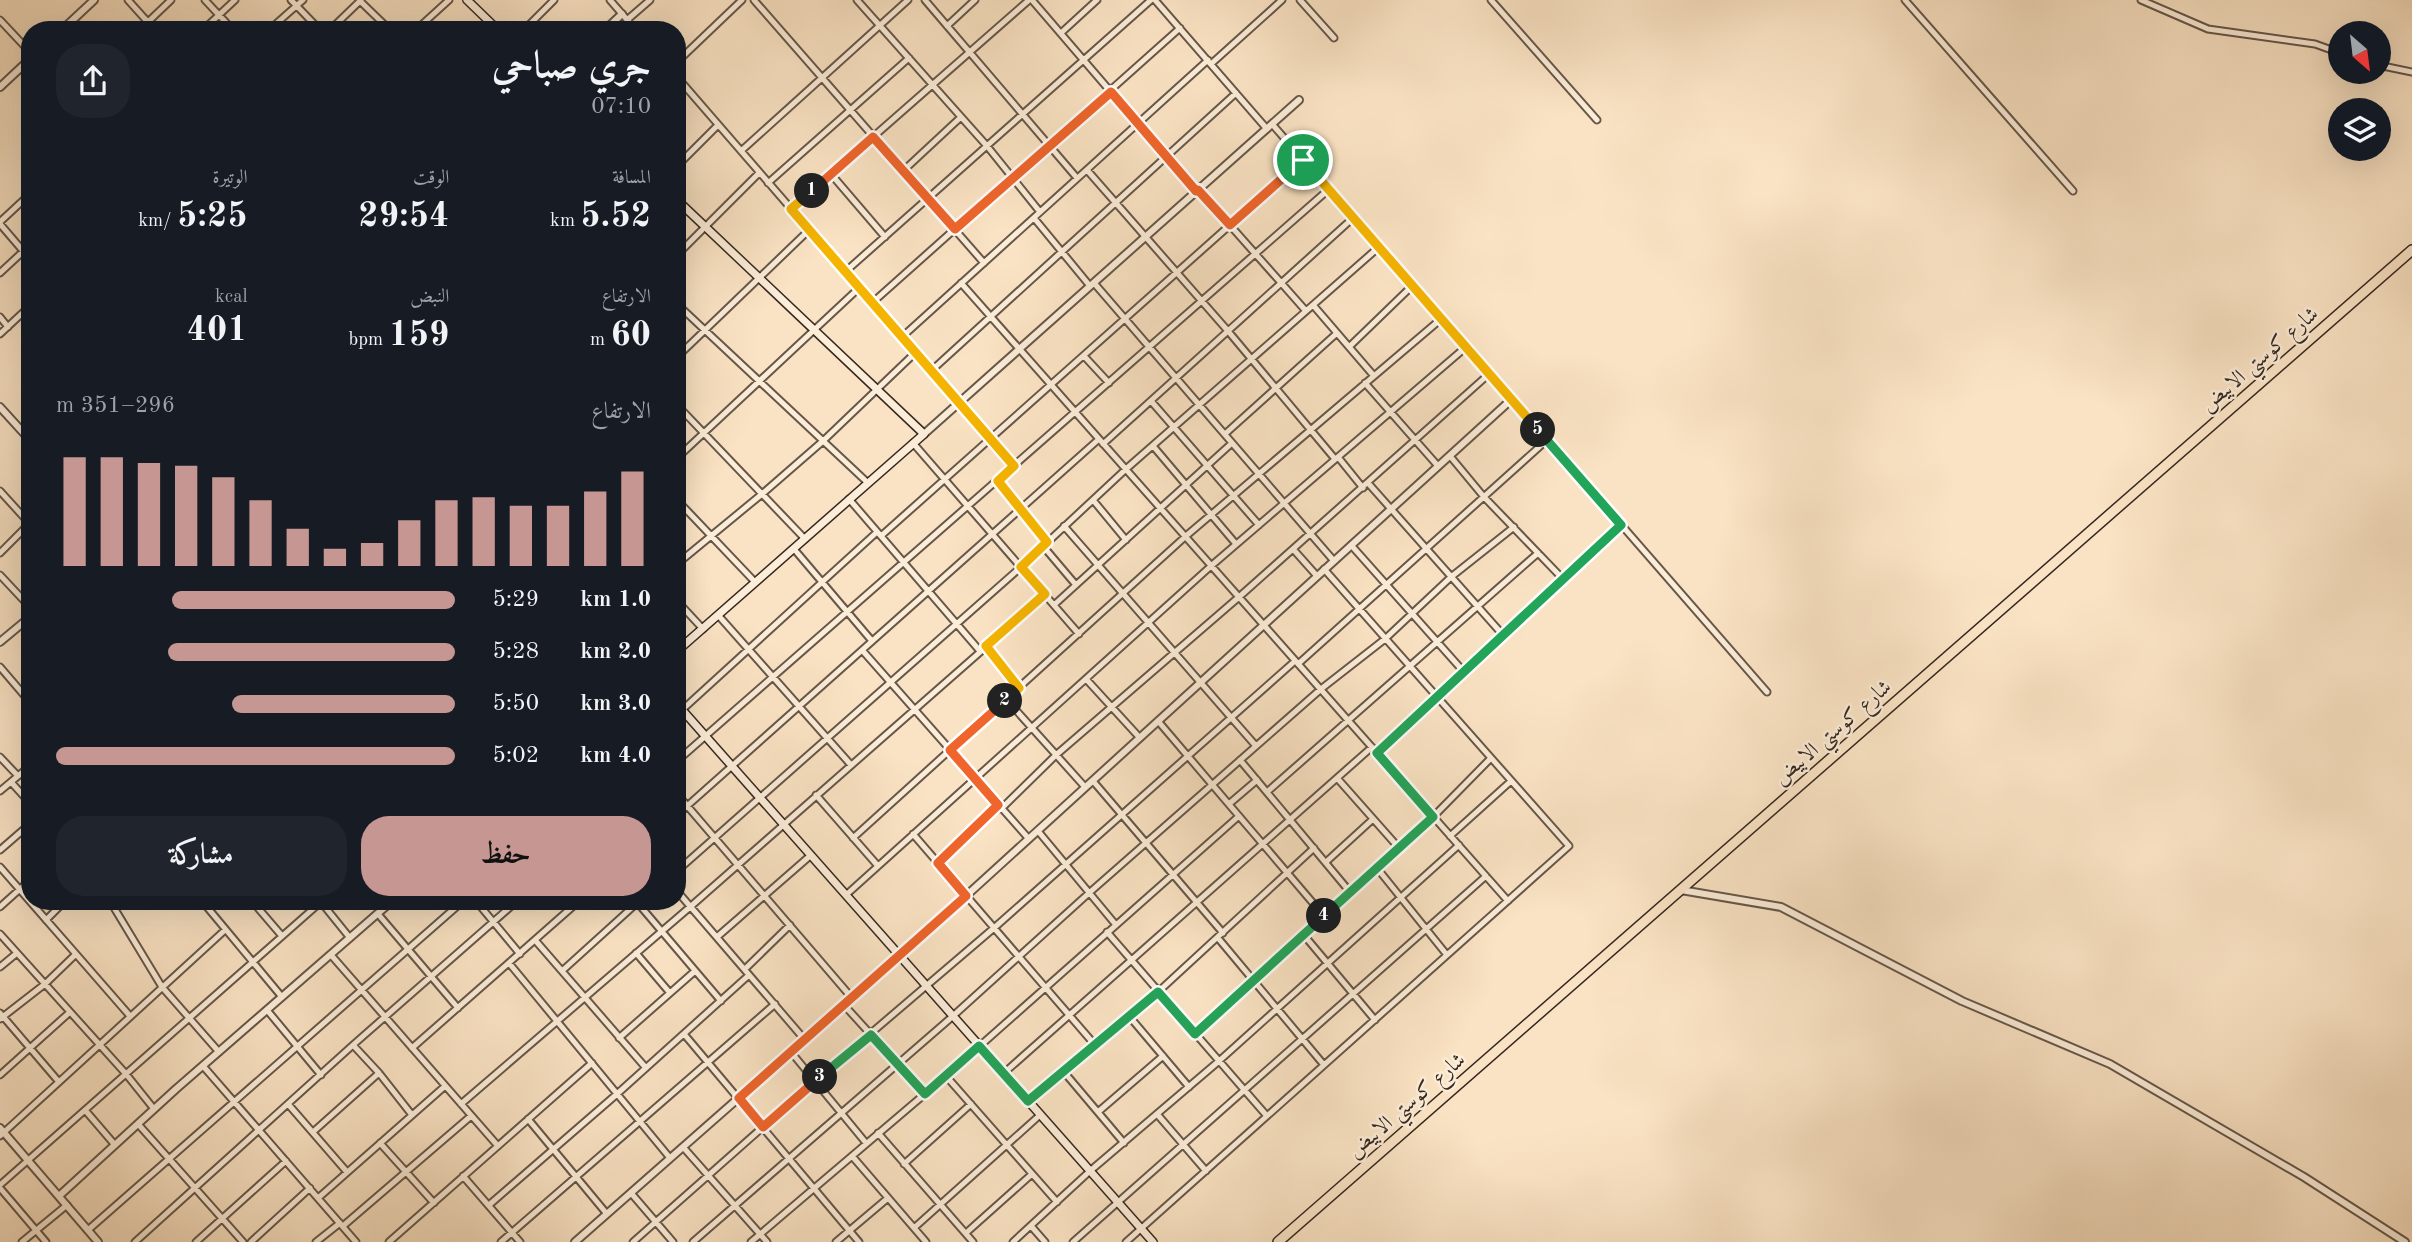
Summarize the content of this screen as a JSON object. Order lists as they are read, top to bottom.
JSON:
{
  "streets": {
    "highway": ["شارع كوستي الابيض"]
  },
  "north": "bottom right",
  "page": {
    "heading": ["جري صباحي", "07:10"],
    "stats": [
      ["المسافة", "5.52 km"],
      ["الوقت", "29:54"],
      ["الوتيرة", "5:25 /km"],
      ["الارتفاع", "60 m"],
      ["النبض", "159 bpm"],
      ["kcal", "401"]
    ],
    "pins": [
      "1",
      "5",
      "2",
      "4",
      "3"
    ],
    "chart": ["الارتفاع", "296–351 m"],
    "list": [
      {
        "name": "1.0 km",
        "note": "5:29"
      },
      {
        "name": "2.0 km",
        "note": "5:28"
      },
      {
        "name": "3.0 km",
        "note": "5:50"
      },
      {
        "name": "4.0 km",
        "note": "5:02"
      }
    ],
    "buttons": ["حفظ", "مشاركة"]
  }
}
